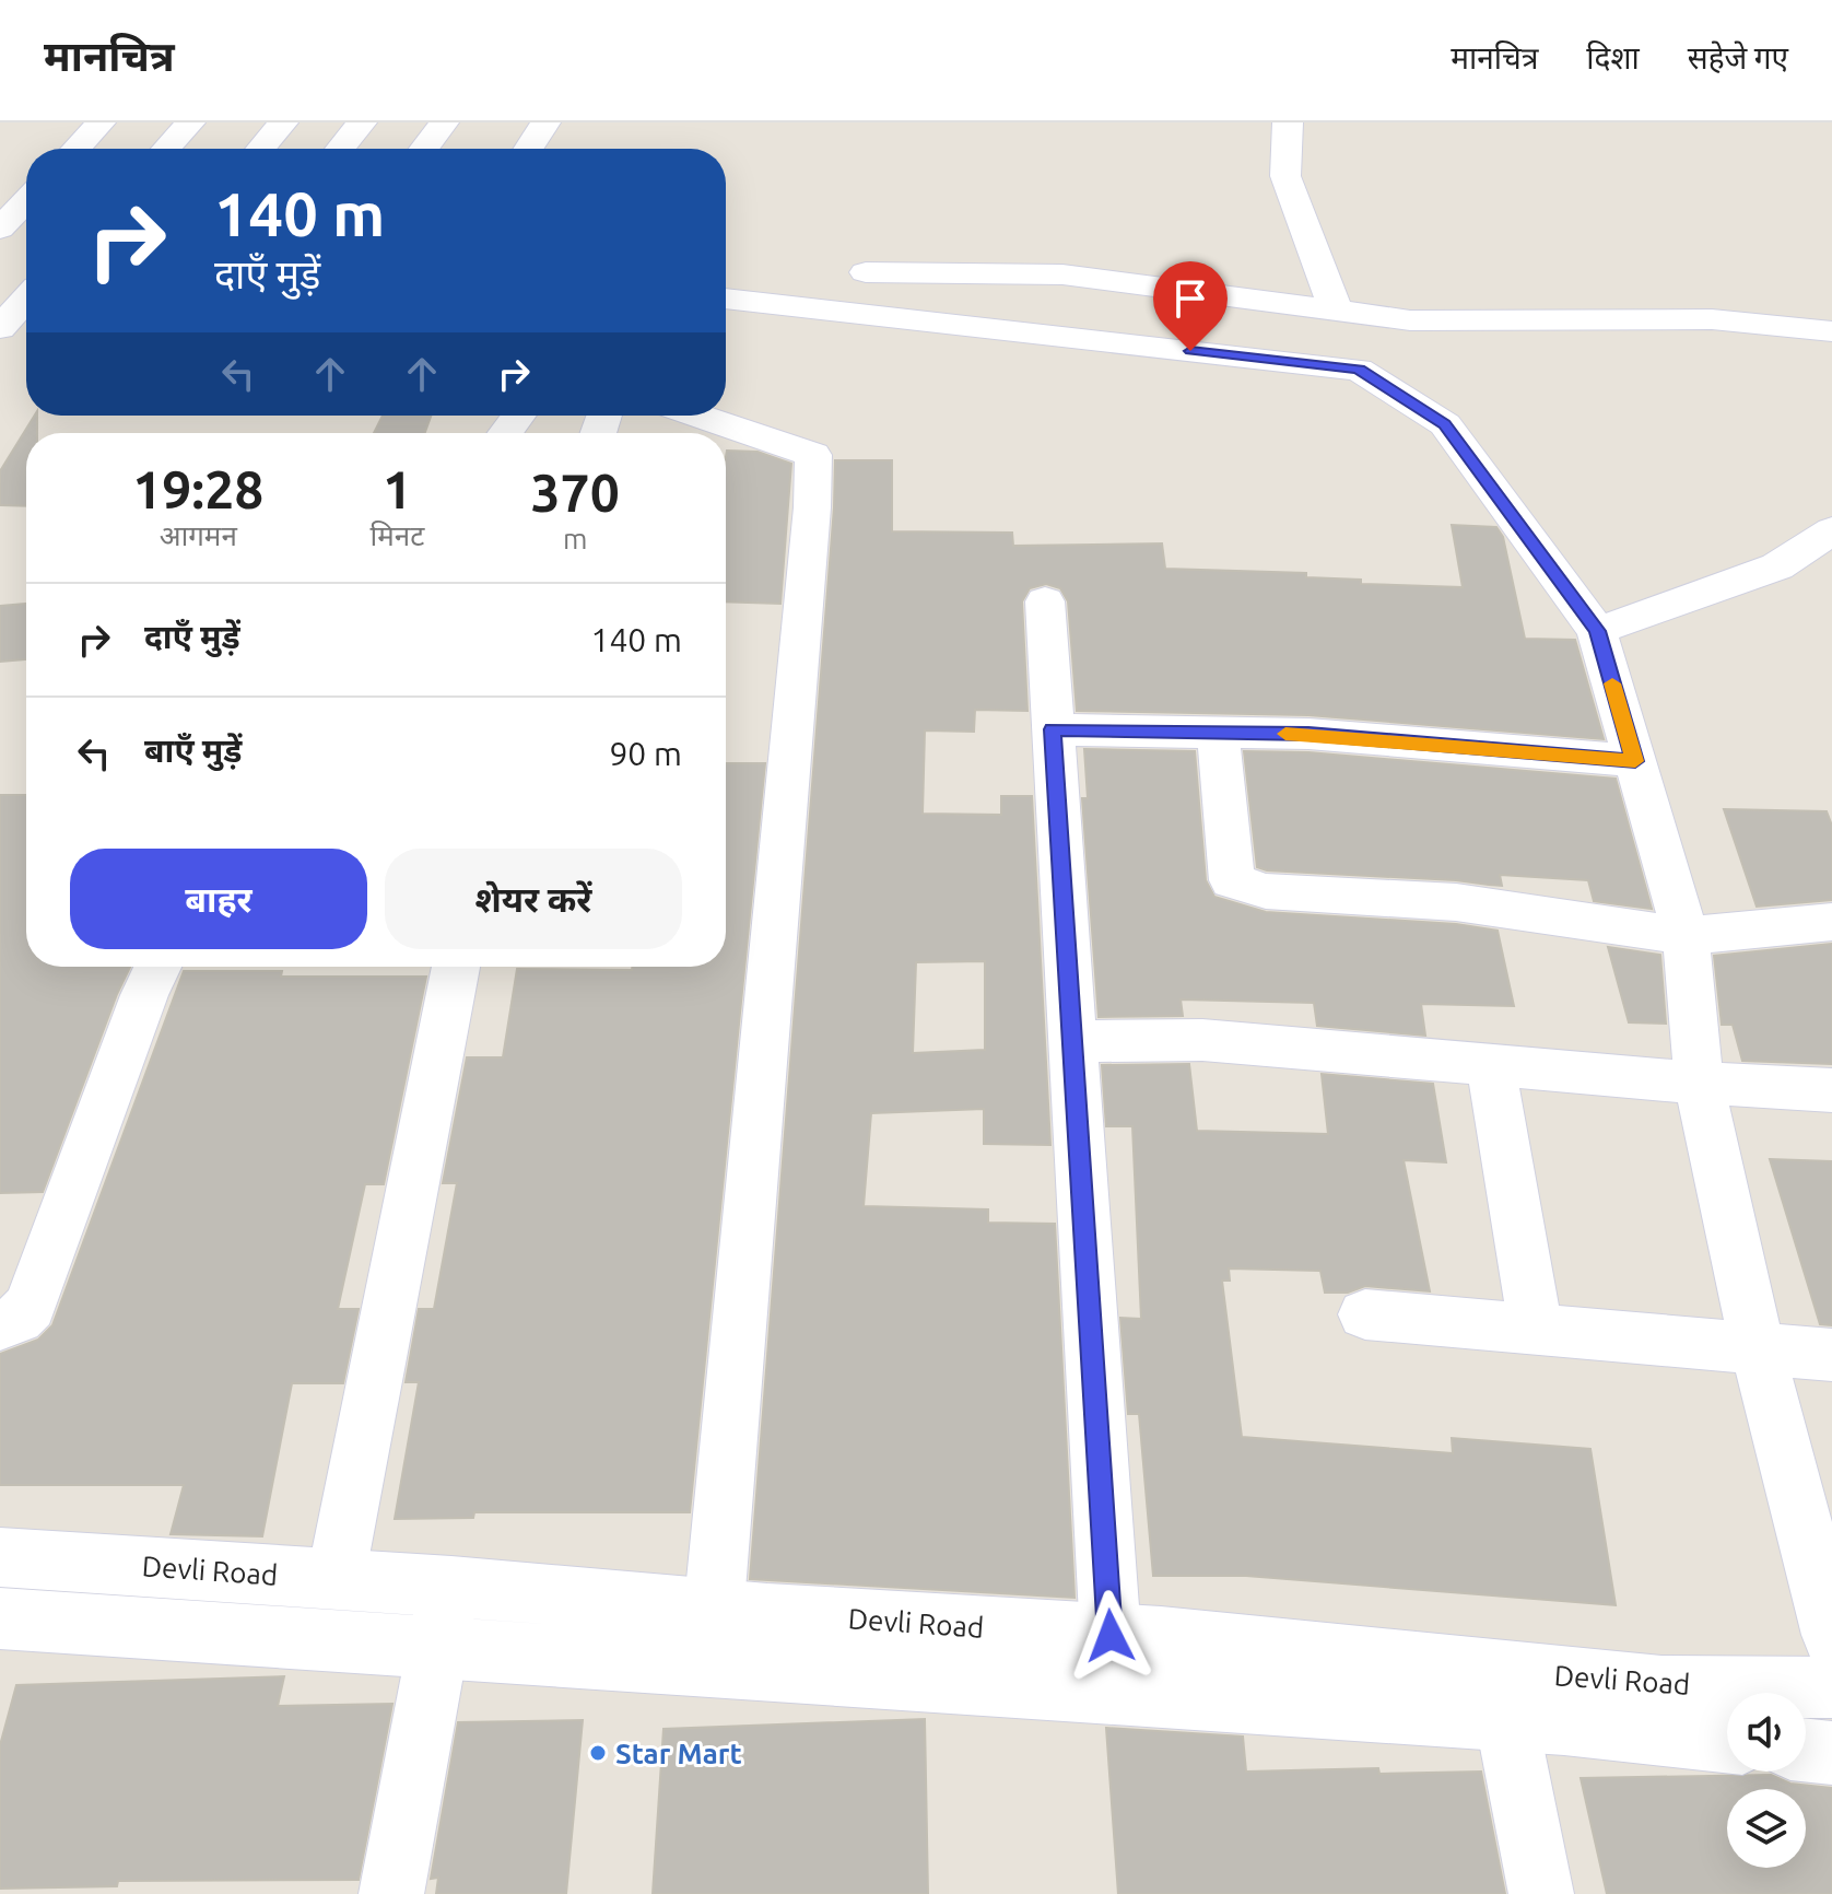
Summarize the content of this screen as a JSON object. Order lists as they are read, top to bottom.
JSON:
{
  "streets": {
    "street": ["Devli Road"]
  },
  "places": ["Star Mart"],
  "page": {
    "header": "मानचित्र",
    "nav": ["मानचित्र", "दिशा", "सहेजे गए"],
    "turn": ["140 m", "दाएँ मुड़ें"],
    "eta": [
      "19:28",
      "आगमन",
      "1",
      "मिनट",
      "370",
      "m"
    ],
    "list": [
      {
        "name": "दाएँ मुड़ें",
        "value": "140 m"
      },
      {
        "name": "बाएँ मुड़ें",
        "value": "90 m"
      }
    ],
    "buttons": ["बाहर", "शेयर करें"]
  }
}
